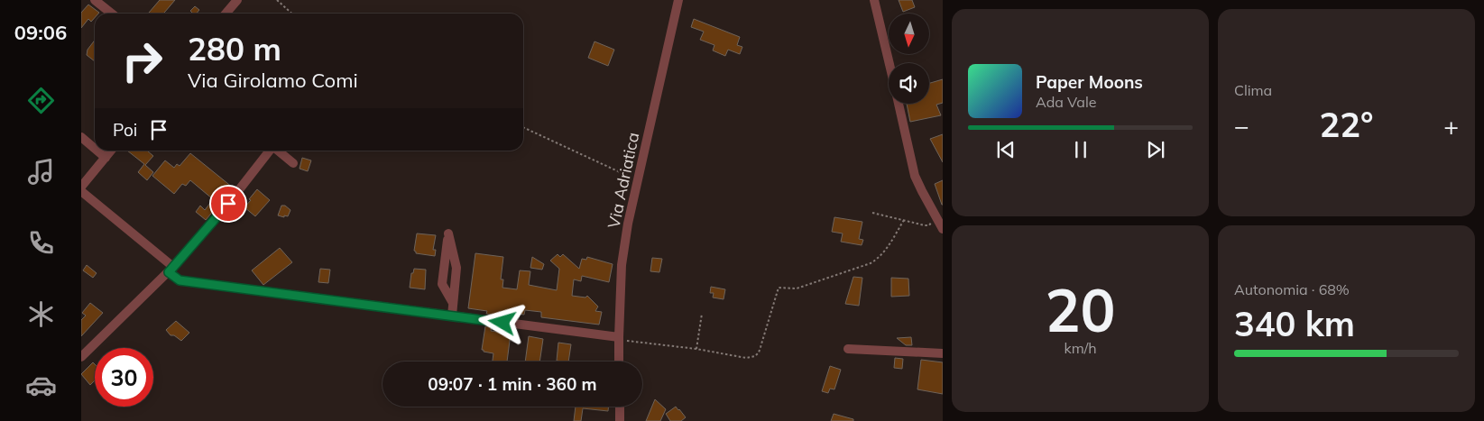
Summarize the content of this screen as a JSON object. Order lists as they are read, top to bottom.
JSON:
{
  "streets": {
    "street": ["Via Adriatica"]
  },
  "north": "bottom",
  "page": {
    "tabs": "09:06",
    "tile": [
      "Clima",
      ["20", "km/h"],
      ["Autonomia · 68%", "340 km"]
    ],
    "turn": ["280 m", "Via Girolamo Comi"],
    "song": ["Paper Moons", "Ada Vale"],
    "heat": ["−", "22°", "+"],
    "then": "Poi",
    "limit": "30",
    "trip": "09:07 · 1 min · 360 m"
  }
}
